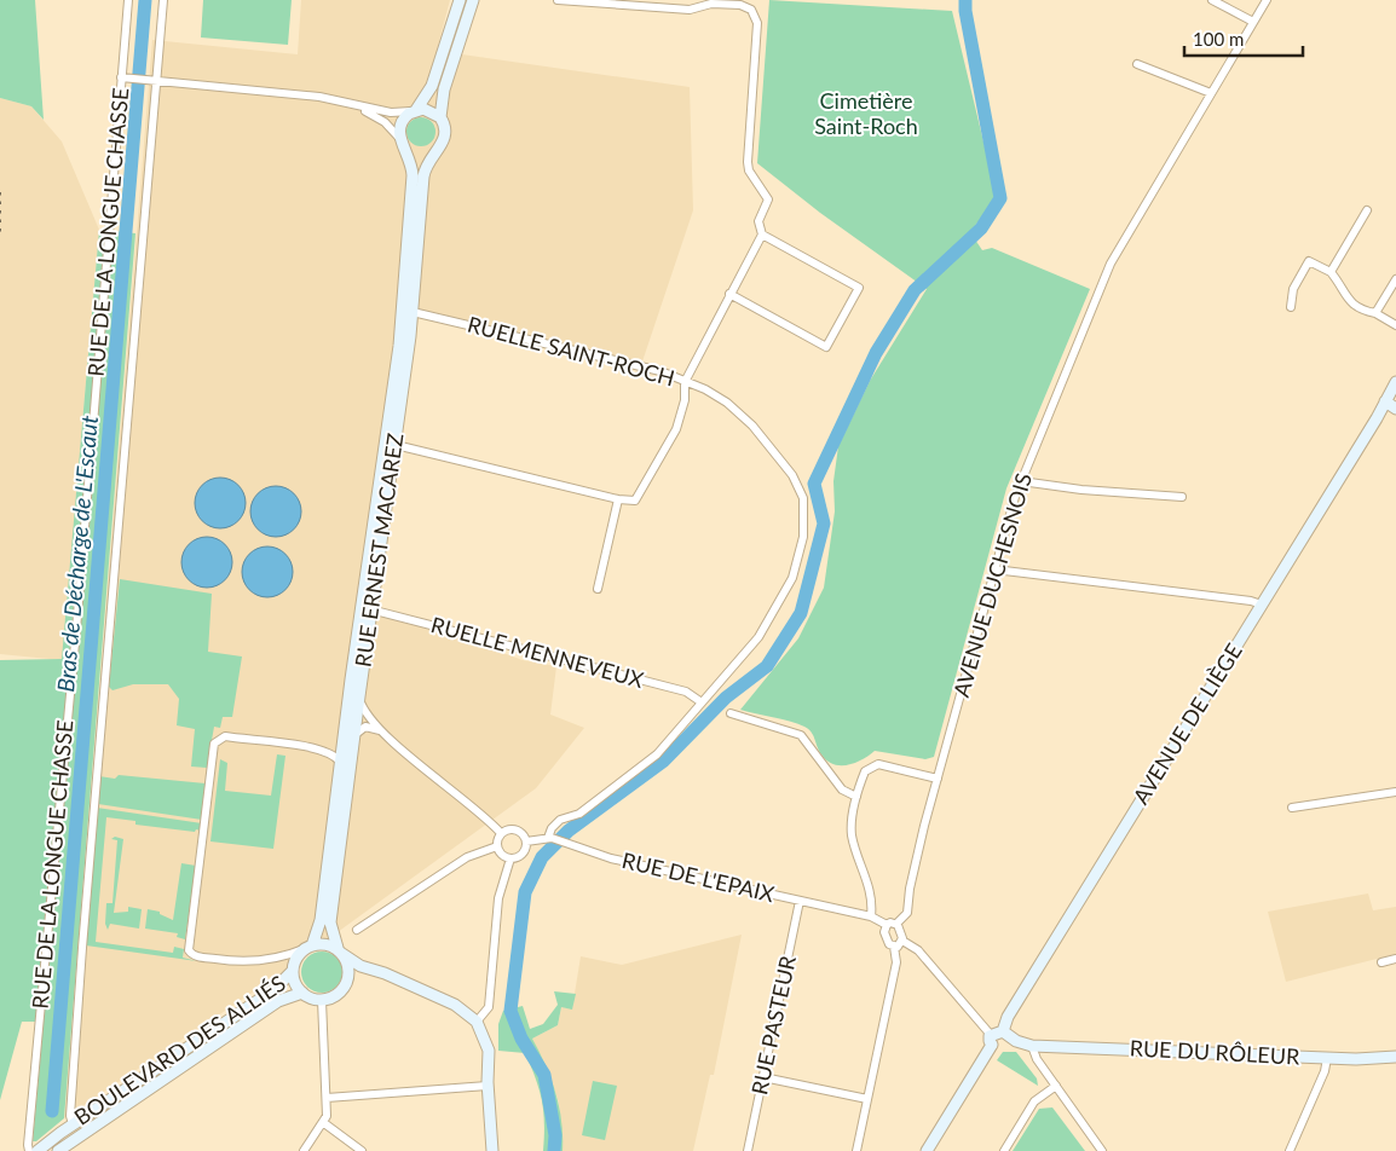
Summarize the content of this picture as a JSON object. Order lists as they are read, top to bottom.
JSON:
{
  "streets": {
    "main road": [
      "RUE ERNEST MACAREZ",
      "AVENUE DE LIÈGE",
      "BOULEVARD DES ALLIÉS",
      "RUE DU RÔLEUR"
    ],
    "street": [
      "RUE DE LA LONGUE CHASSE",
      "RUELLE SAINT-ROCH",
      "AVENUE DUCHESNOIS",
      "RUELLE MENNEVEUX",
      "RUE DE L'EPAIX",
      "RUE PASTEUR"
    ]
  },
  "crossings": [
    ["RUE DE LA LONGUE CHASSE", "BOULEVARD DES ALLIÉS"],
    ["RUELLE SAINT-ROCH", "RUE ERNEST MACAREZ"],
    ["RUELLE SAINT-ROCH", "RUELLE MENNEVEUX"],
    ["RUELLE SAINT-ROCH", "RUE DE L'EPAIX"],
    ["RUE ERNEST MACAREZ", "RUELLE MENNEVEUX"],
    ["RUE ERNEST MACAREZ", "BOULEVARD DES ALLIÉS"],
    ["AVENUE DE LIÈGE", "RUE DU RÔLEUR"],
    ["RUE DE L'EPAIX", "RUE PASTEUR"]
  ],
  "water": ["Bras de Décharge de L'Escaut"],
  "parks": ["Cimetière Saint-Roch"],
  "scale_bar": "100 m"
}
